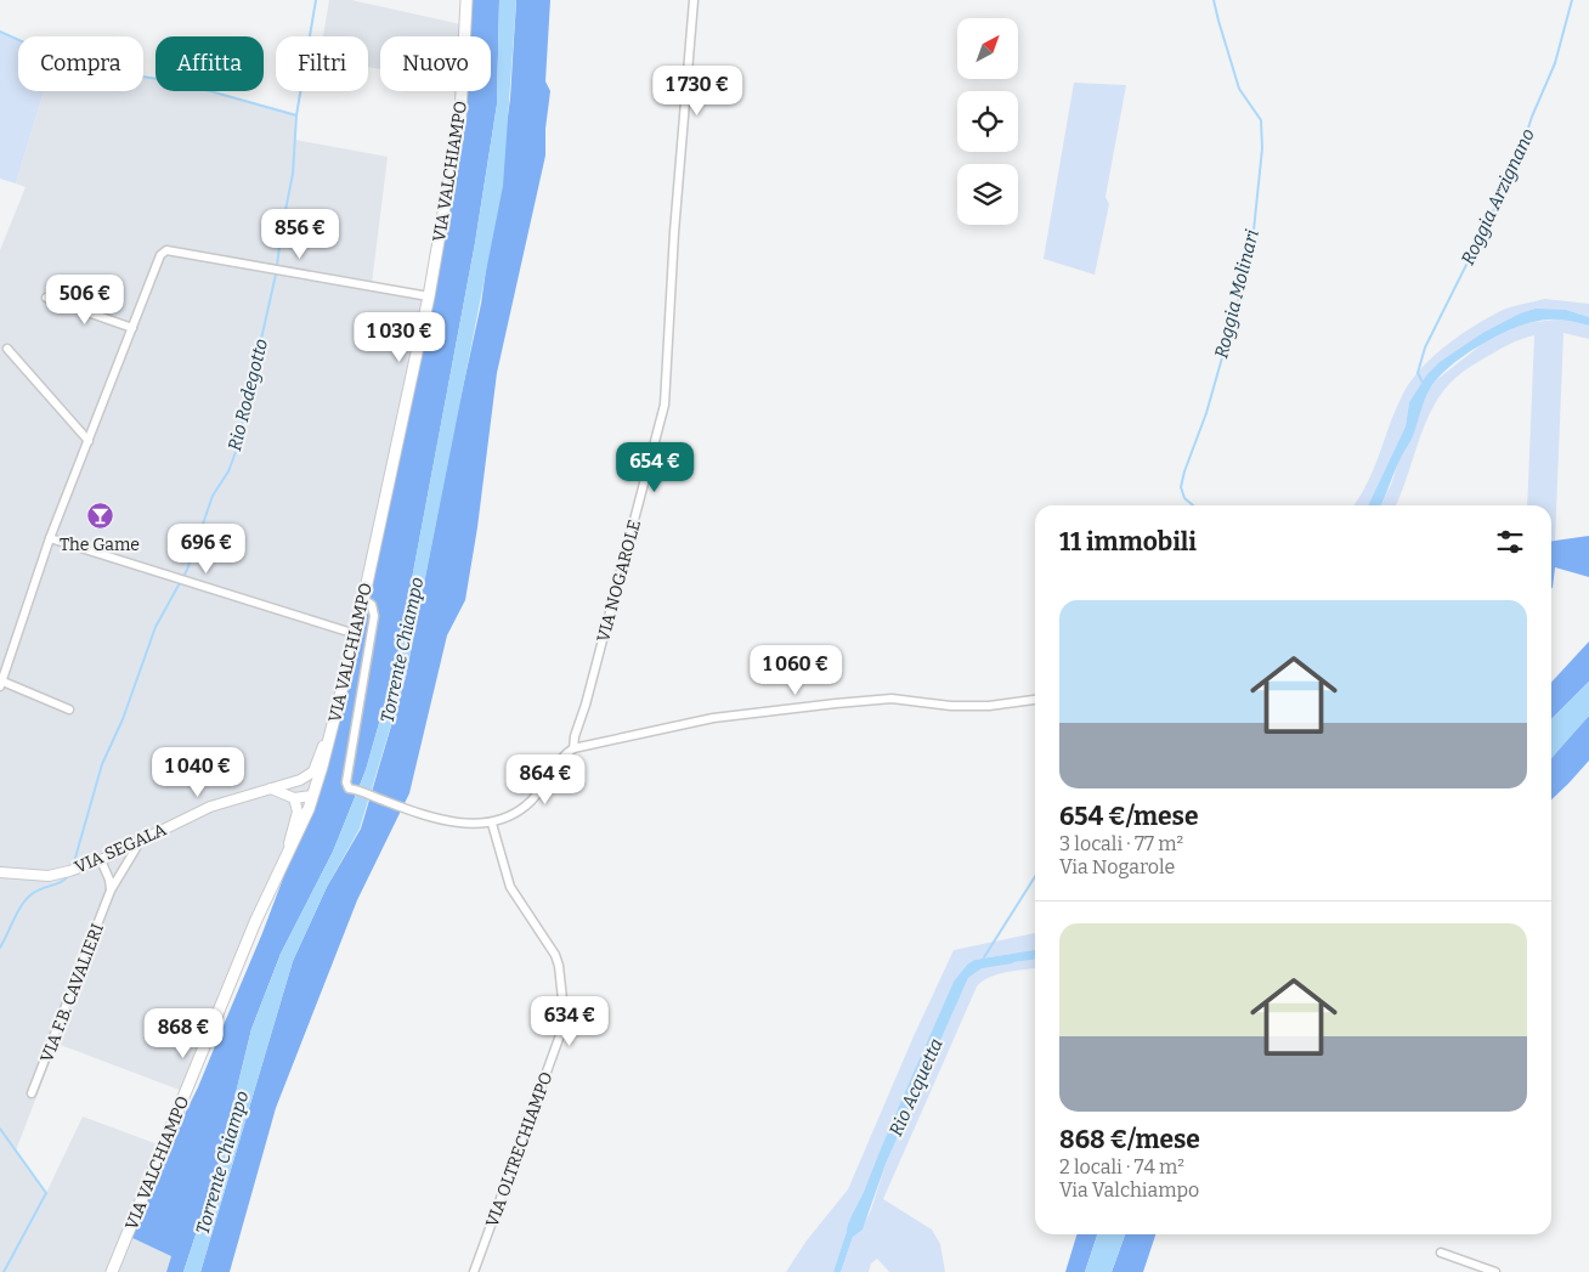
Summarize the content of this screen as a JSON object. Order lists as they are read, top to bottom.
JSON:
{
  "streets": {
    "main road": ["VIA VALCHIAMPO"],
    "street": [
      "VIA NOGAROLE",
      "VIA SEGALA",
      "VIA F.B. CAVALIERI",
      "VIA OLTRECHIAMPO"
    ]
  },
  "crossings": [
    ["VIA VALCHIAMPO", "VIA NOGAROLE"],
    ["VIA NOGAROLE", "VIA OLTRECHIAMPO"],
    ["VIA SEGALA", "VIA F.B. CAVALIERI"]
  ],
  "water": [
    "Roggia Arzignano",
    "Roggia Molinari",
    "Rio Rodegotto",
    "Torrente Chiampo",
    "Rio Acquetta"
  ],
  "places": {
    "bar": ["The Game"]
  },
  "north": "top right",
  "page": {
    "chip": [
      "Compra",
      "Affitta",
      "Filtri",
      "Nuovo"
    ],
    "price": [
      "1 730 €",
      "856 €",
      "506 €",
      "1 030 €",
      "654 €",
      "696 €",
      "1 060 €",
      "1 040 €",
      "864 €",
      "634 €",
      "868 €"
    ],
    "heading": "11 immobili",
    "list": [
      {
        "name": "654 €/mese",
        "note": "3 locali · 77 m² · Via Nogarole"
      },
      {
        "name": "868 €/mese",
        "note": "2 locali · 74 m² · Via Valchiampo"
      }
    ]
  }
}
